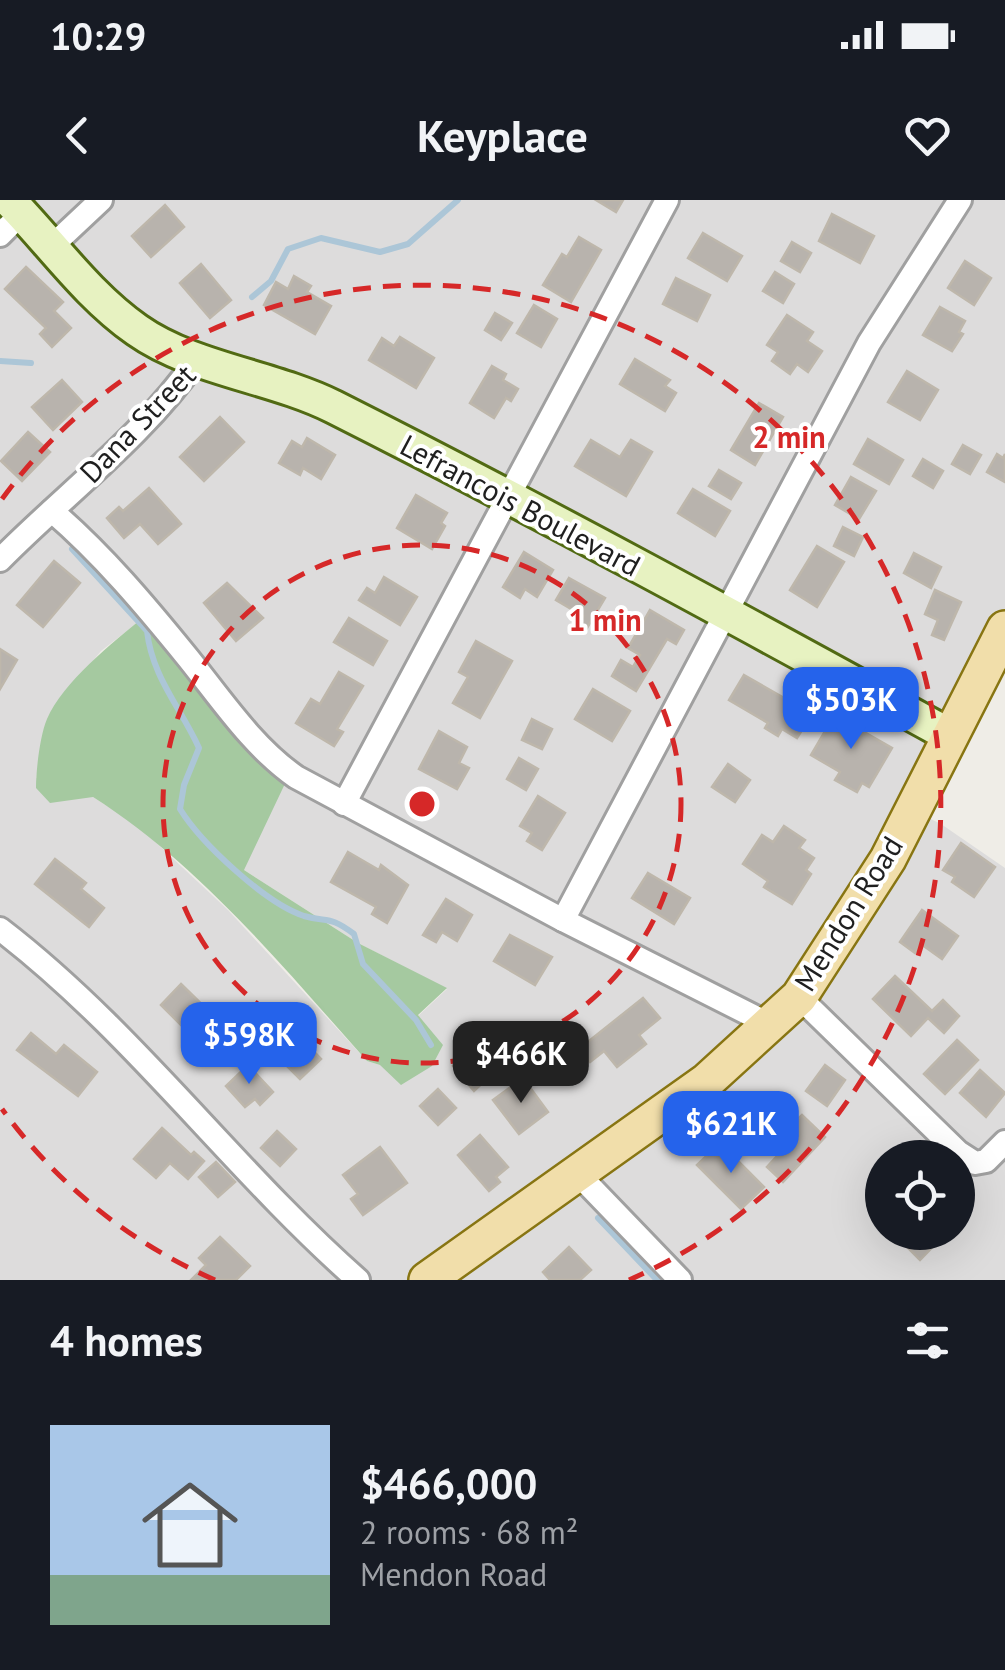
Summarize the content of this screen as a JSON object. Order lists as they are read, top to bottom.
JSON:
{
  "streets": {
    "main road": ["Mendon Road"],
    "street": ["Dana Street", "Lefrancois Boulevard"]
  },
  "crossings": [
    ["Dana Street", "Lefrancois Boulevard"],
    ["Lefrancois Boulevard", "Mendon Road"]
  ],
  "page": {
    "status": "10:29",
    "header": "Keyplace",
    "price": [
      "$503K",
      "$598K",
      "$466K",
      "$621K"
    ],
    "heading": "4 homes",
    "list": [
      {
        "name": "$466,000",
        "note": "2 rooms · 68 m² · Mendon Road"
      }
    ]
  },
  "rings": ["2 min", "1 min"]
}
